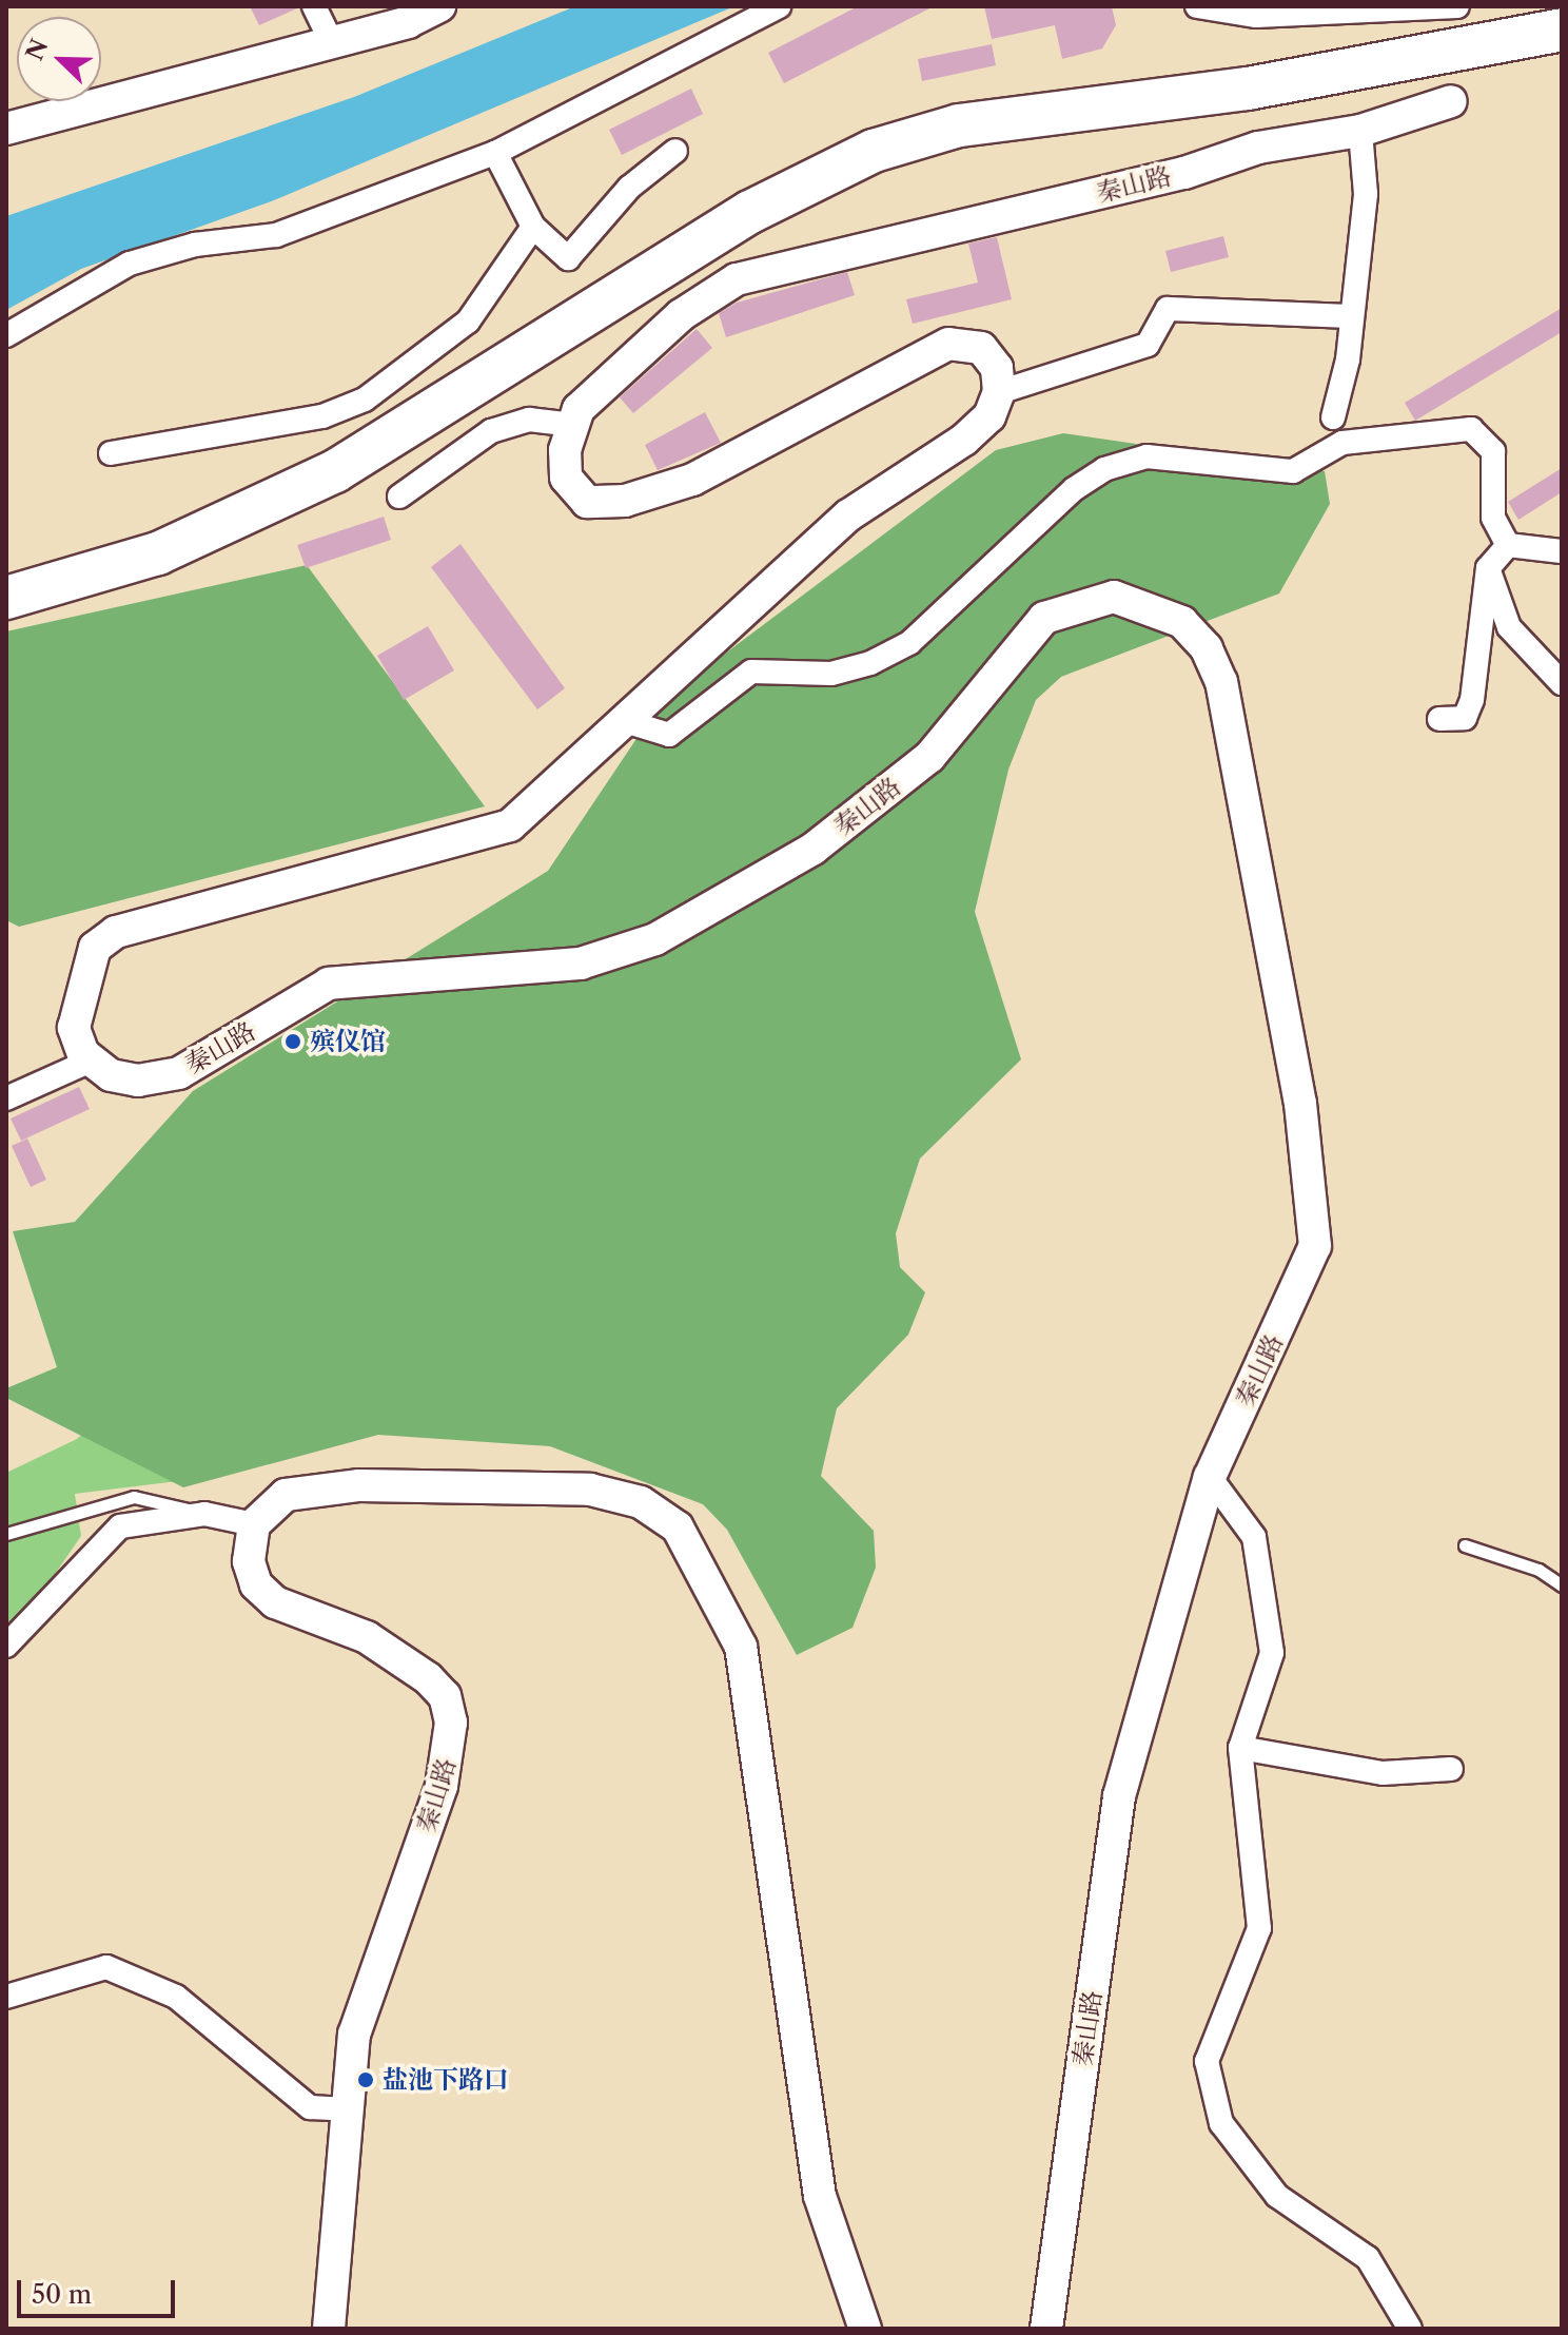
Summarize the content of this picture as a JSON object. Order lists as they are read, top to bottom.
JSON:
{
  "streets": {
    "main road": ["秦山路"]
  },
  "places": ["殡仪馆", "盐池下路口"],
  "scale_bar": "50 m",
  "north": "top left"
}
